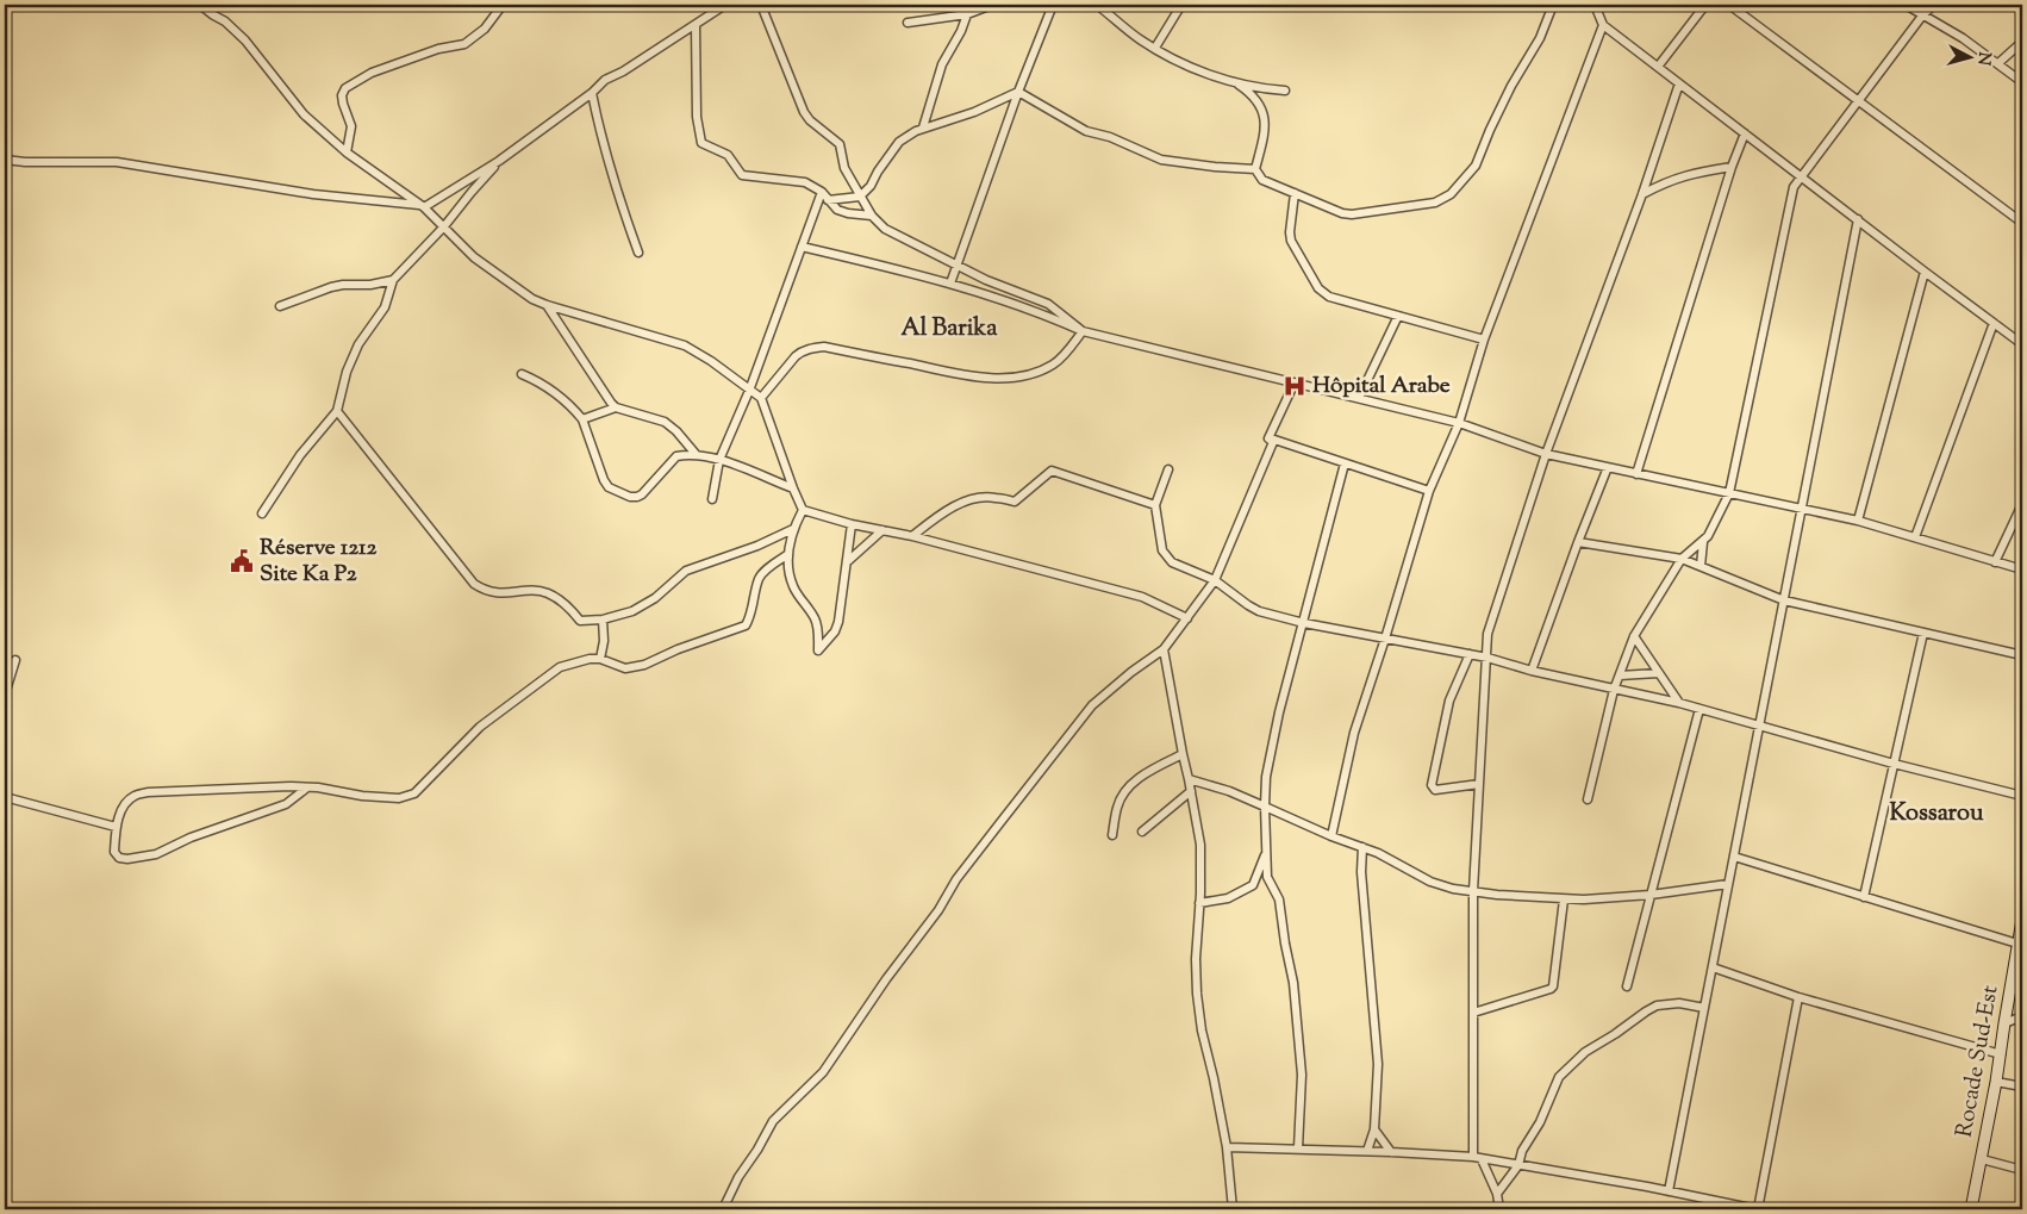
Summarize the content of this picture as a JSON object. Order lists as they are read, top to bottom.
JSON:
{
  "streets": {
    "street": ["Rocade Sud-Est"]
  },
  "districts": ["Al Barika", "Kossarou"],
  "places": {
    "hospital": ["Hôpital Arabe"],
    "public building": ["Réserve 1212 Site Ka P2"]
  },
  "north": "right"
}
